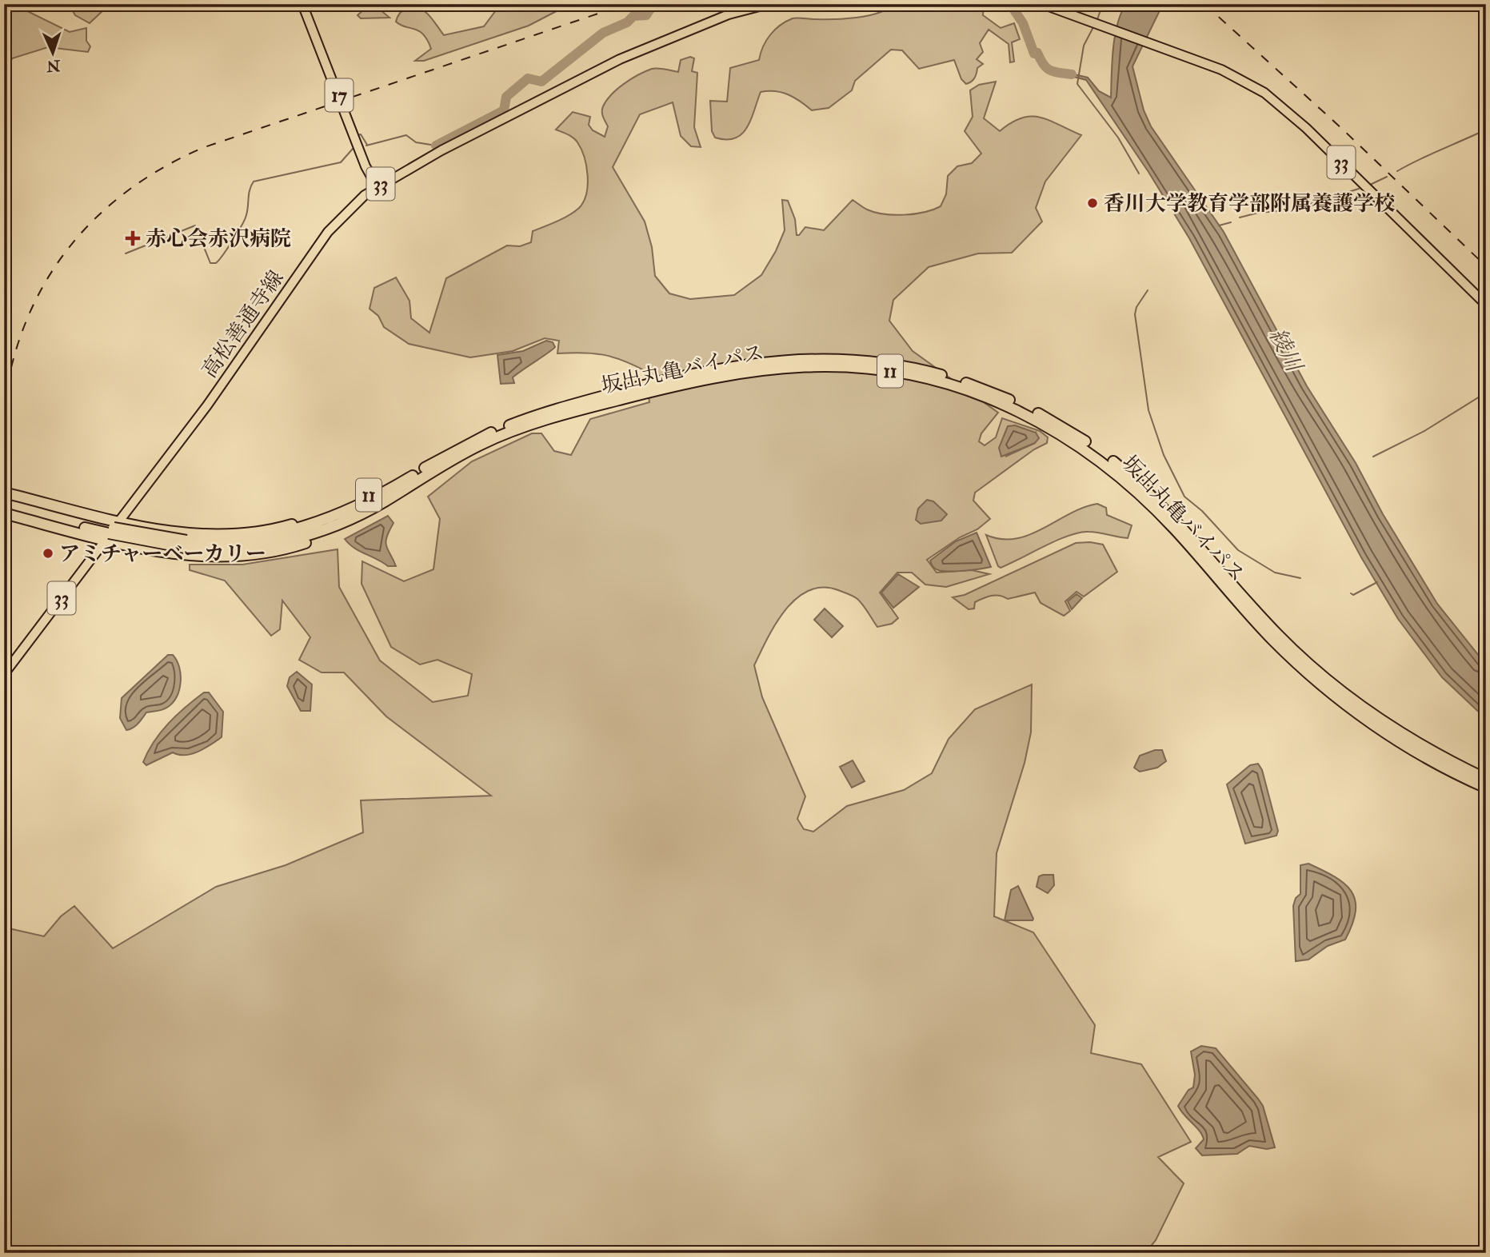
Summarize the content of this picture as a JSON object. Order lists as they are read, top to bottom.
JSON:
{
  "streets": {
    "highway": ["坂出丸亀バイパス", "11"],
    "main road": ["17", "33", "高松善通寺線"]
  },
  "crossings": [
    ["17", "高松善通寺線"],
    ["高松善通寺線", "坂出丸亀バイパス"],
    ["高松善通寺線", "11"],
    ["坂出丸亀バイパス", "11"]
  ],
  "water": ["綾川"],
  "places": {
    "other": ["香川大学教育学部附属養護学校", "アミチャーベーカリー"],
    "health": ["赤心会赤沢病院"]
  },
  "north": "bottom"
}
